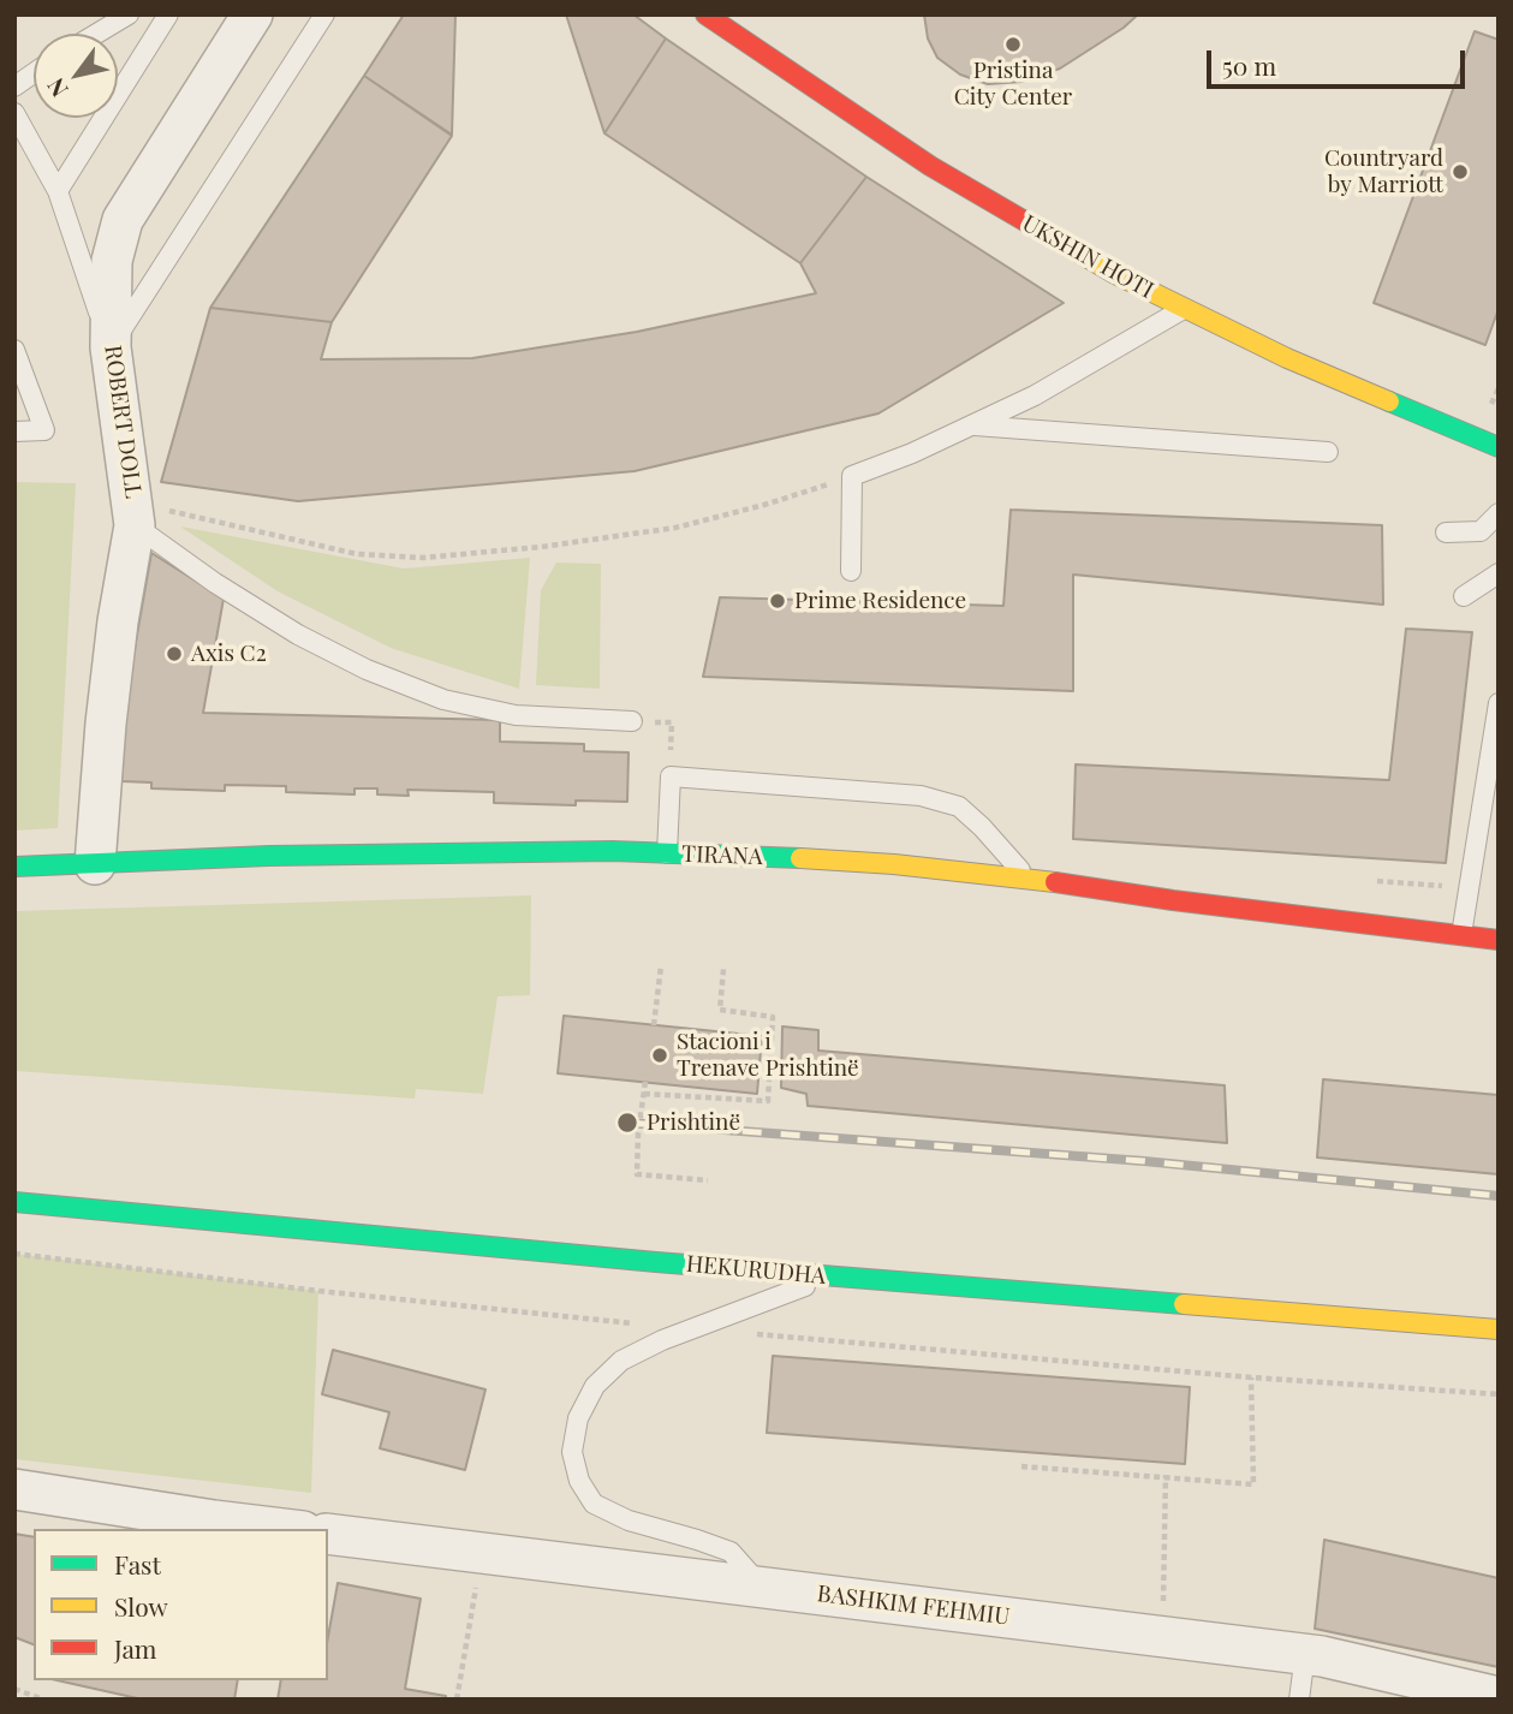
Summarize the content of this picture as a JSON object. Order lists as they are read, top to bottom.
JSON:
{
  "streets": {
    "main road": ["UKSHIN HOTI", "TIRANA", "HEKURUDHA"],
    "street": ["ROBERT DOLL", "BASHKIM FEHMIU"]
  },
  "crossings": [
    ["ROBERT DOLL", "TIRANA"]
  ],
  "places": [
    "Pristina City Center",
    "Countryard by Marriott",
    "Prime Residence",
    "Axis C2",
    "Stacioni i Trenave Prishtinë",
    "Prishtinë"
  ],
  "legend": ["Fast", "Slow", "Jam"],
  "scale_bar": "50 m",
  "north": "bottom left"
}
